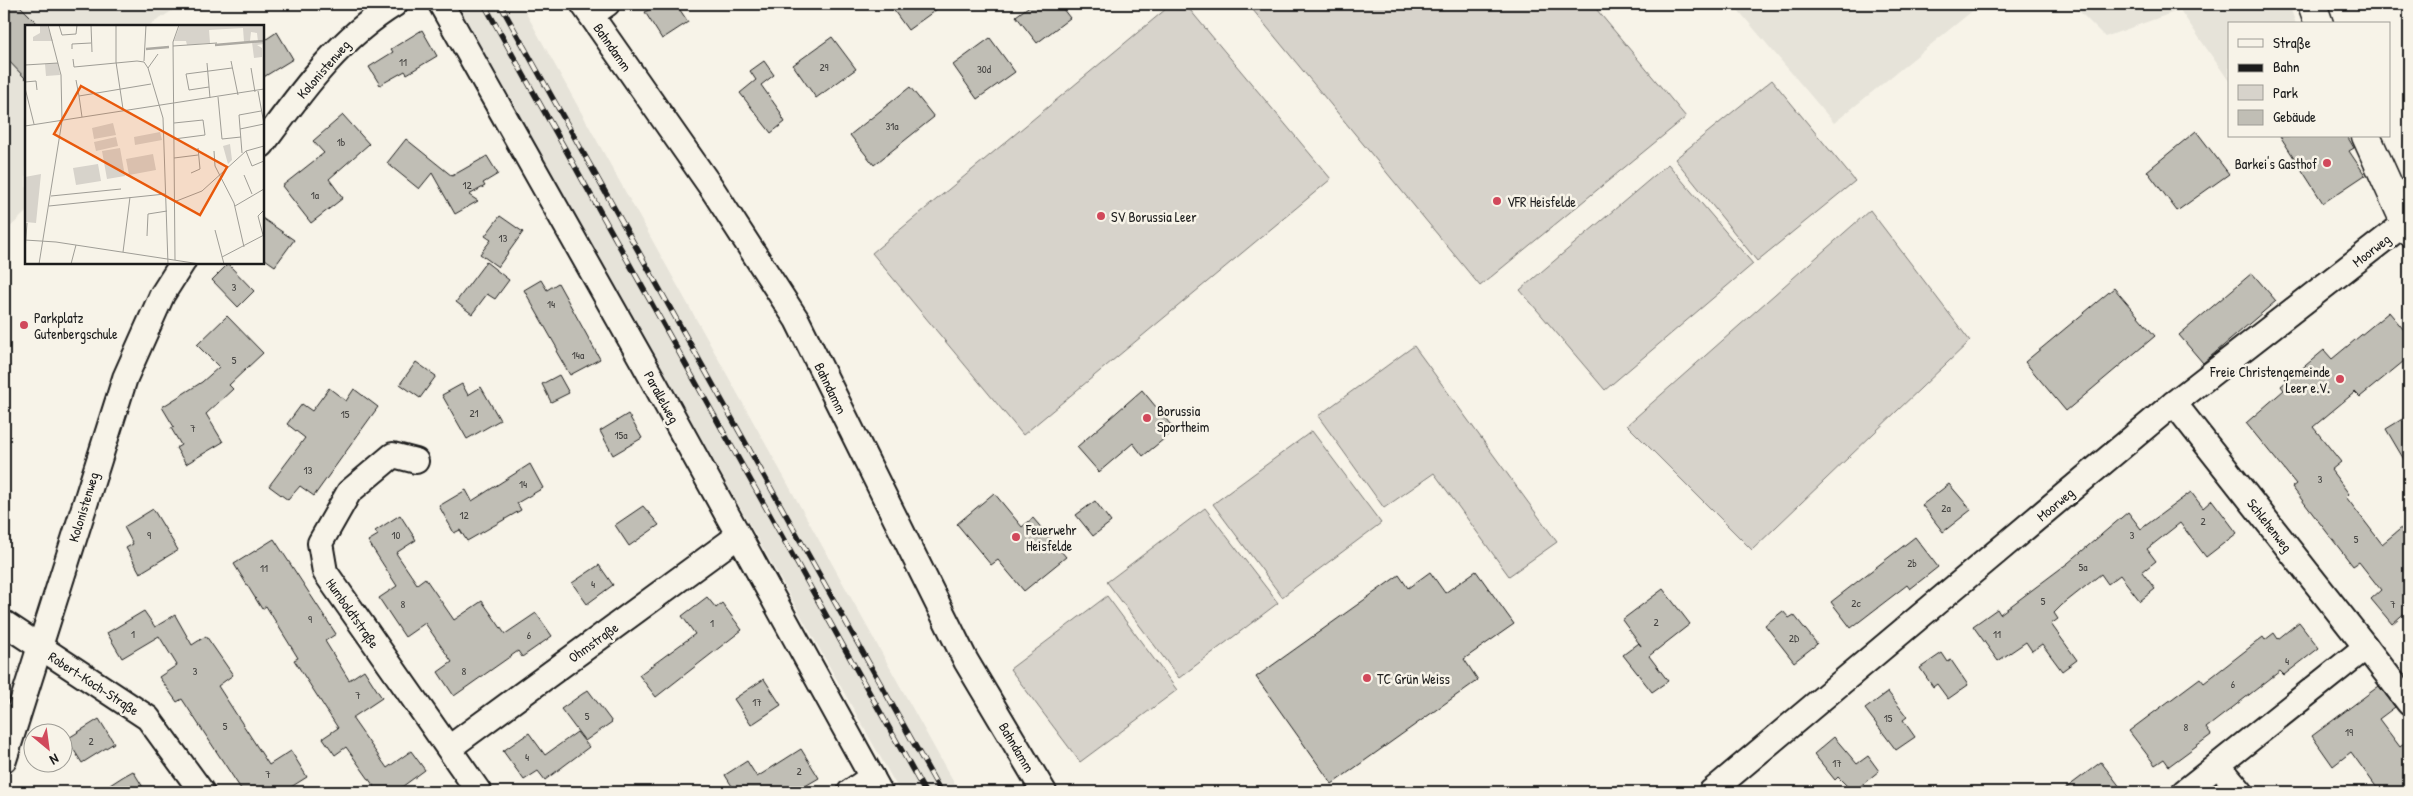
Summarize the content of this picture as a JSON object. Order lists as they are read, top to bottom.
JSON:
{
  "streets": {
    "street": [
      "Bahndamm",
      "Kolonistenweg",
      "Moorweg",
      "Parallelweg",
      "Schlehenweg",
      "Humboldtstraße",
      "Ohmstraße",
      "Robert-Koch-Straße"
    ]
  },
  "crossings": [
    ["Kolonistenweg", "Robert-Koch-Straße"],
    ["Moorweg", "Schlehenweg"],
    ["Parallelweg", "Ohmstraße"],
    ["Humboldtstraße", "Ohmstraße"]
  ],
  "places": [
    "Barkei's Gasthof",
    "VFR Heisfelde",
    "SV Borussia Leer",
    "Parkplatz Gutenbergschule",
    "Freie Christengemeinde Leer e.V.",
    "Borussia Sportheim",
    "Feuerwehr Heisfelde",
    "TC Grün Weiss"
  ],
  "house_numbers": [
    "11",
    "29",
    "30d",
    "31a",
    "1b",
    "12",
    "1a",
    "13",
    "3",
    "14",
    "14a",
    "5",
    "21",
    "15",
    "7",
    "15a",
    "13",
    "3",
    "14",
    "2a",
    "12",
    "2",
    "9",
    "10",
    "3",
    "5",
    "2b",
    "5a",
    "11",
    "4",
    "5",
    "2c",
    "8",
    "7",
    "9",
    "2",
    "1",
    "1",
    "11",
    "6",
    "2D",
    "4",
    "3",
    "8",
    "6",
    "7",
    "17",
    "5",
    "15",
    "5",
    "8",
    "19",
    "2",
    "4",
    "17",
    "2",
    "7"
  ],
  "legend": [
    "Straße",
    "Bahn",
    "Park",
    "Gebäude"
  ],
  "north": "bottom right"
}
